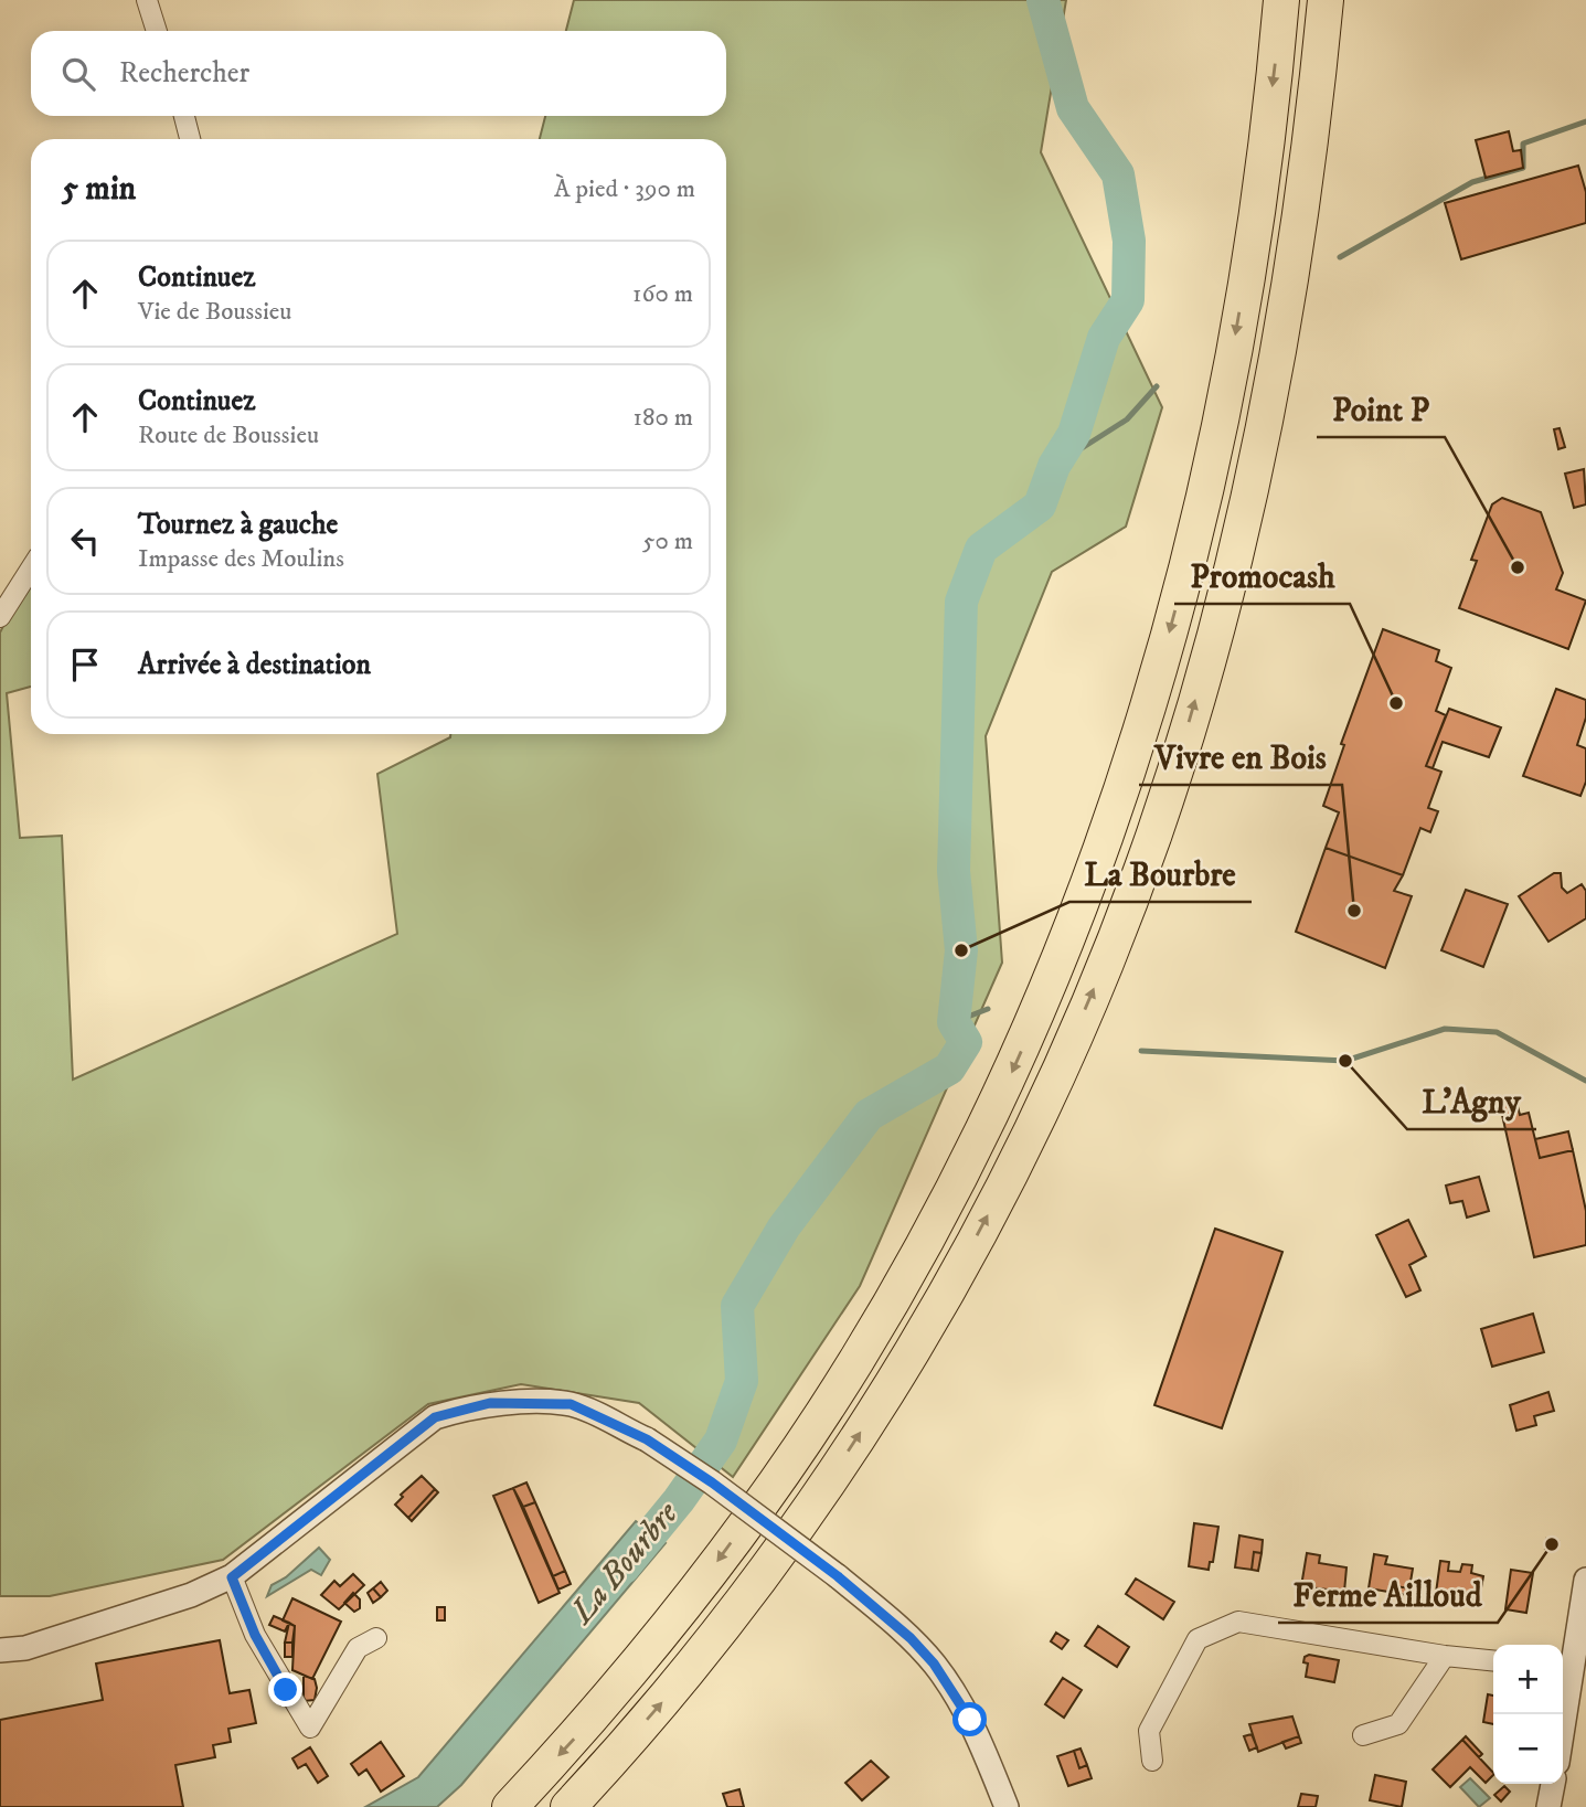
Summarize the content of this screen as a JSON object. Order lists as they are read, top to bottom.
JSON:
{
  "water": ["La Bourbre"],
  "places": [
    "Point P",
    "Promocash",
    "Vivre en Bois",
    "La Bourbre",
    "L'Agny",
    "Ferme Ailloud"
  ],
  "page": {
    "search": "Rechercher",
    "heading": ["5 min", "À pied · 390 m"],
    "list": [
      ["Continuez", "Vie de Boussieu", "160 m"],
      ["Continuez", "Route de Boussieu", "180 m"],
      ["Tournez à gauche", "Impasse des Moulins", "50 m"],
      "Arrivée à destination"
    ],
    "map_buttons": ["+", "−"]
  }
}
